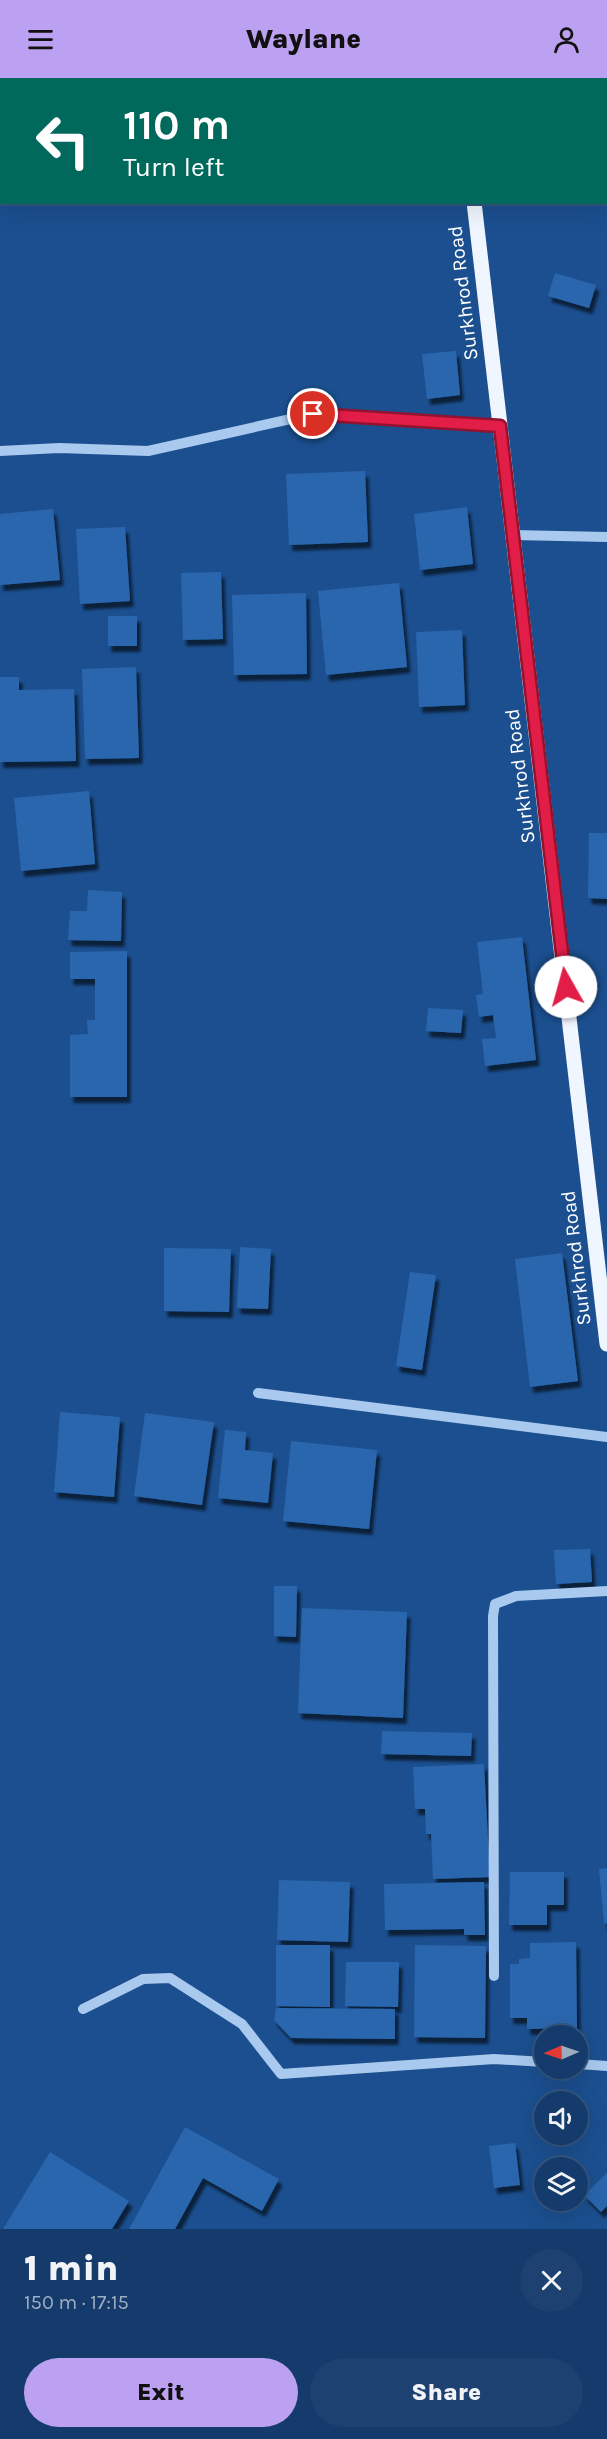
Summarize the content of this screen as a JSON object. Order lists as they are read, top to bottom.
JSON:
{
  "streets": {
    "main road": ["Surkhrod Road"]
  },
  "north": "left",
  "page": {
    "header": "Waylane",
    "turn": ["110 m", "Turn left"],
    "heading": ["1 min", "150 m · 17:15"],
    "buttons": ["Exit", "Share"]
  }
}
